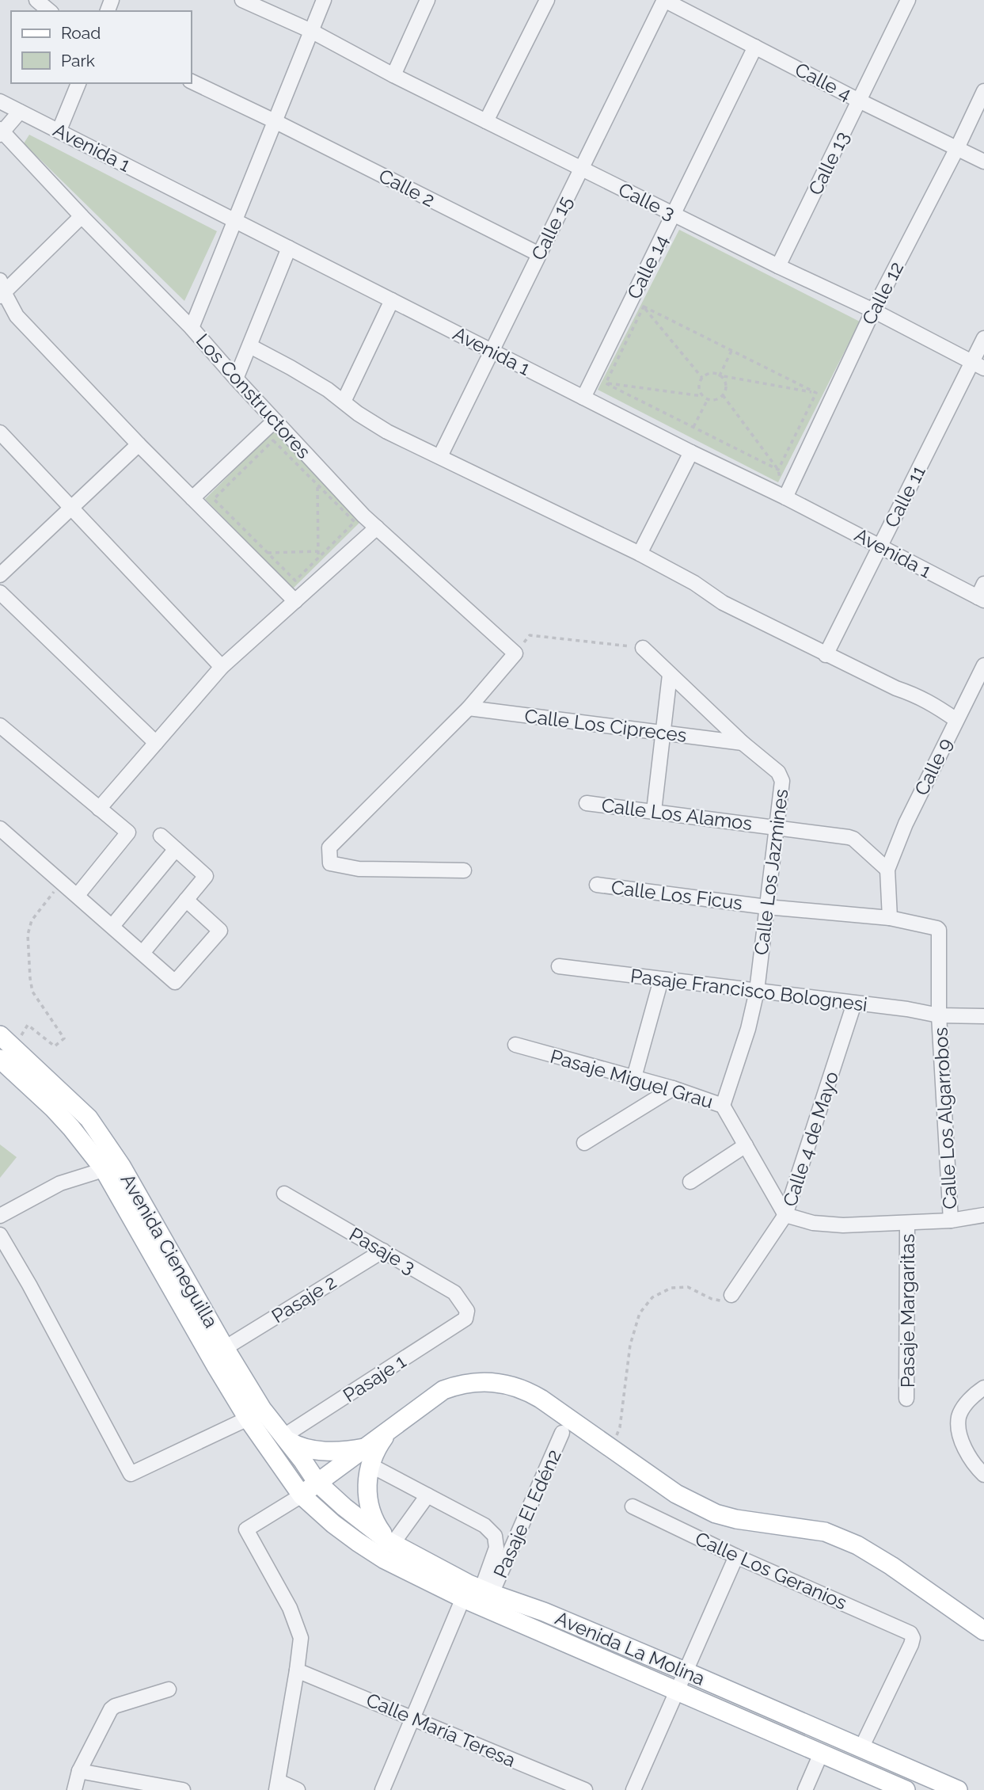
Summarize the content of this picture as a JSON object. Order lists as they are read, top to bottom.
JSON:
{
  "streets": {
    "main road": ["Avenida Cieneguilla", "Avenida La Molina"],
    "street": [
      "Calle 4",
      "Avenida 1",
      "Calle 13",
      "Calle 2",
      "Calle 3",
      "Calle 15",
      "Calle 14",
      "Calle 12",
      "Los Constructores",
      "Calle 11",
      "Calle Los Cipreces",
      "Calle 9",
      "Calle Los Alamos",
      "Calle Los Jazmines",
      "Calle Los Ficus",
      "Pasaje Francisco Bolognesi",
      "Pasaje Miguel Grau",
      "Calle Los Algarrobos",
      "Calle 4 de Mayo",
      "Pasaje 3",
      "Pasaje 2",
      "Pasaje Margaritas",
      "Pasaje 1",
      "Pasaje El Edén2",
      "Calle Los Geranios",
      "Calle María Teresa"
    ]
  },
  "crossings": [
    ["Calle 4", "Calle 13"],
    ["Calle 4", "Calle 15"],
    ["Calle 4", "Calle 14"],
    ["Calle 4", "Calle 12"],
    ["Avenida 1", "Calle 15"],
    ["Avenida 1", "Calle 14"],
    ["Avenida 1", "Calle 12"],
    ["Avenida 1", "Calle 11"],
    ["Calle 13", "Calle 3"],
    ["Calle 2", "Calle 15"],
    ["Calle 3", "Calle 15"],
    ["Calle 3", "Calle 14"],
    ["Calle 3", "Calle 12"],
    ["Calle 3", "Calle 11"],
    ["Calle Los Cipreces", "Calle Los Jazmines"],
    ["Calle 9", "Calle Los Alamos"],
    ["Calle Los Alamos", "Calle Los Jazmines"],
    ["Calle Los Jazmines", "Calle Los Ficus"],
    ["Calle Los Jazmines", "Pasaje Francisco Bolognesi"],
    ["Calle Los Jazmines", "Pasaje Miguel Grau"],
    ["Calle Los Ficus", "Pasaje Francisco Bolognesi"],
    ["Calle Los Ficus", "Calle Los Algarrobos"],
    ["Pasaje Francisco Bolognesi", "Calle Los Algarrobos"],
    ["Pasaje Francisco Bolognesi", "Calle 4 de Mayo"],
    ["Pasaje Miguel Grau", "Calle 4 de Mayo"],
    ["Avenida Cieneguilla", "Pasaje 2"],
    ["Avenida Cieneguilla", "Pasaje 1"],
    ["Avenida Cieneguilla", "Avenida La Molina"],
    ["Pasaje 3", "Pasaje 2"],
    ["Pasaje 3", "Pasaje 1"],
    ["Pasaje El Edén2", "Avenida La Molina"],
    ["Calle Los Geranios", "Avenida La Molina"]
  ],
  "legend": ["Road", "Park"]
}
